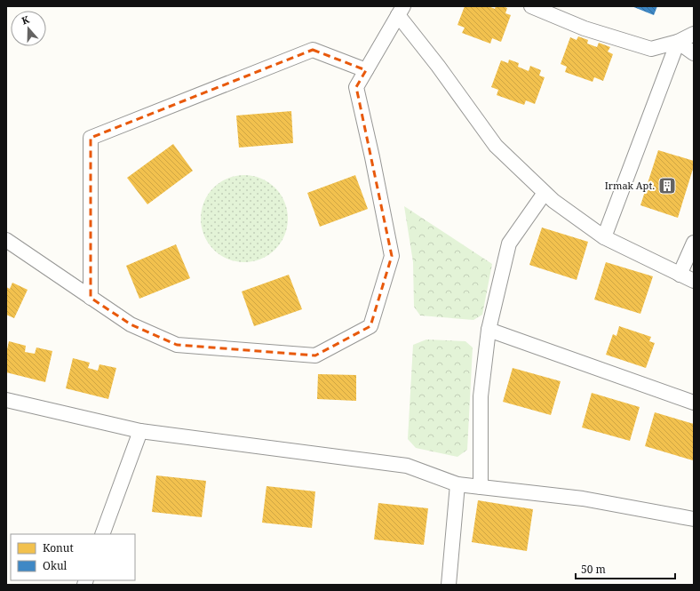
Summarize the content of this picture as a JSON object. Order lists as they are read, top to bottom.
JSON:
{
  "places": {
    "building": ["Irmak Apt."]
  },
  "legend": ["Konut", "Okul"],
  "scale_bar": "50 m",
  "north": "top"
}
